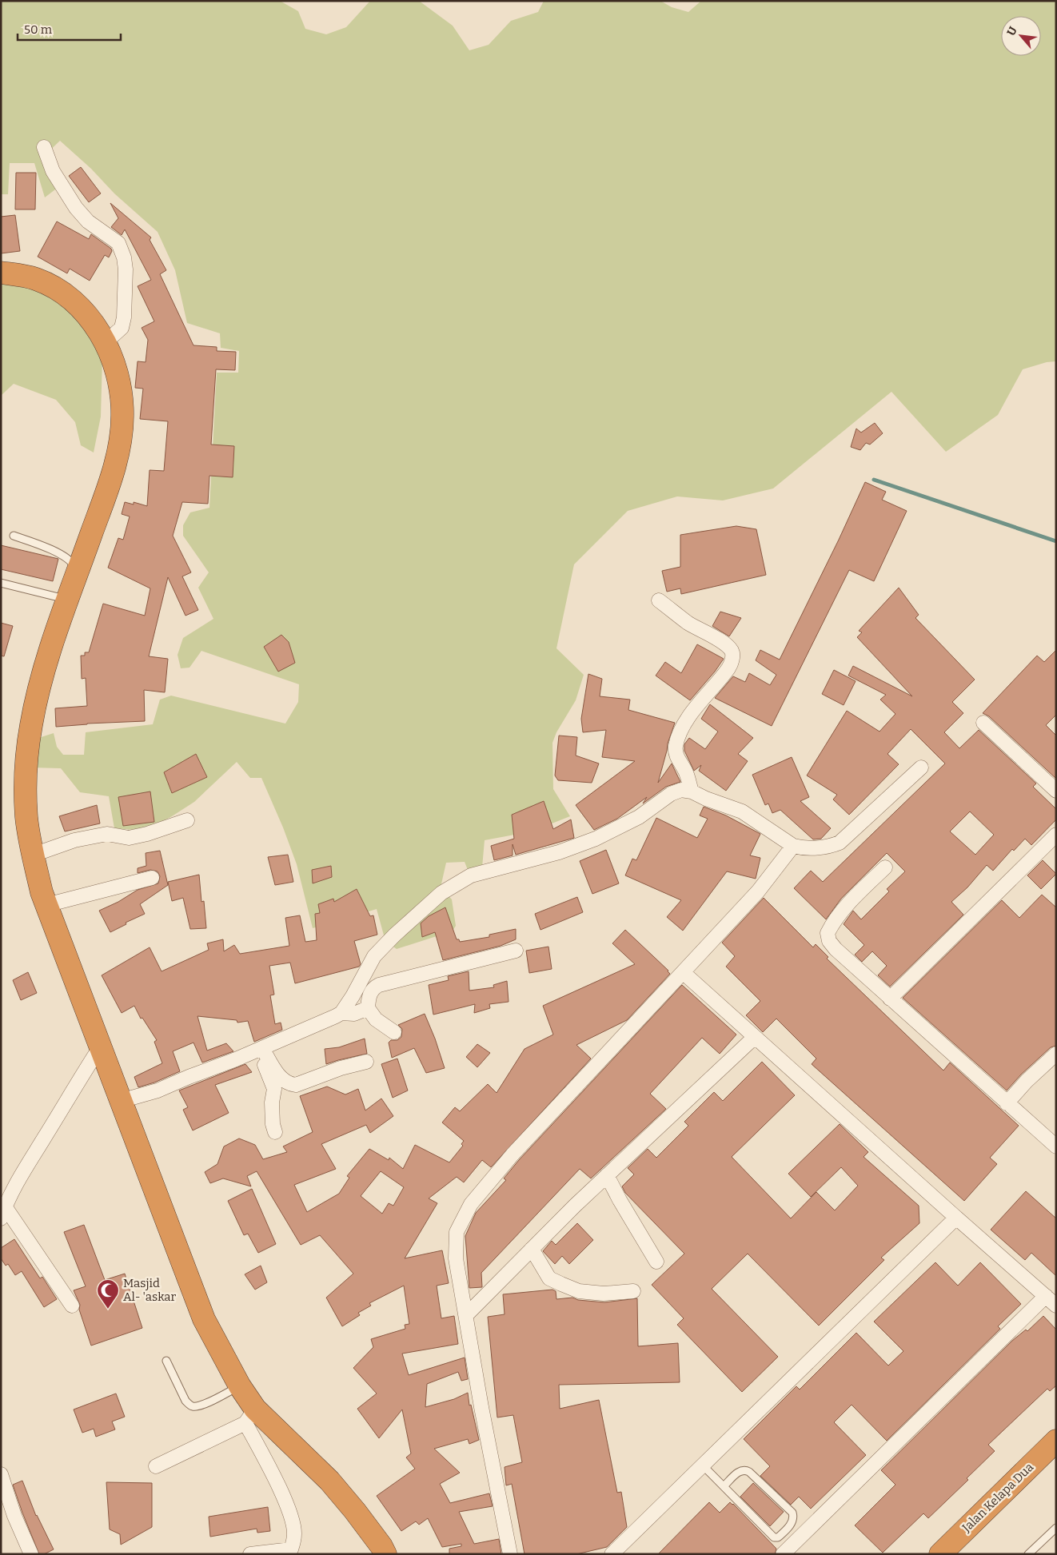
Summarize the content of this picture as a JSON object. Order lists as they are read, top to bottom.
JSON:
{
  "streets": {
    "highway": ["Jalan Kelapa Dua"]
  },
  "places": {
    "mosque": ["Masjid Al- 'askar"]
  },
  "scale_bar": "50 m",
  "north": "top left"
}
